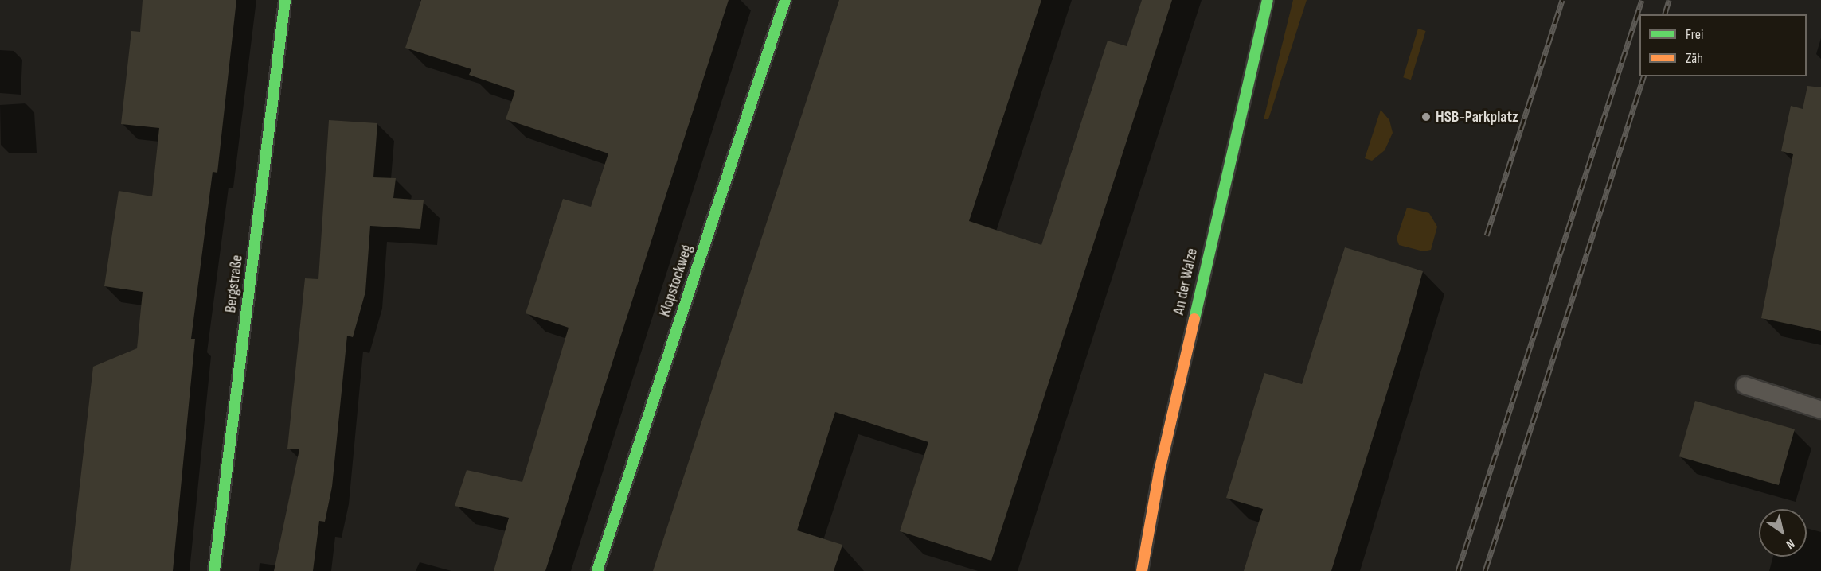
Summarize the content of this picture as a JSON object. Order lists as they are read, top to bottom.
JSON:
{
  "streets": {
    "street": ["Klopstockweg", "An der Walze", "Bergstraße"]
  },
  "places": ["HSB-Parkplatz"],
  "legend": ["Frei", "Zäh"],
  "north": "bottom right"
}
